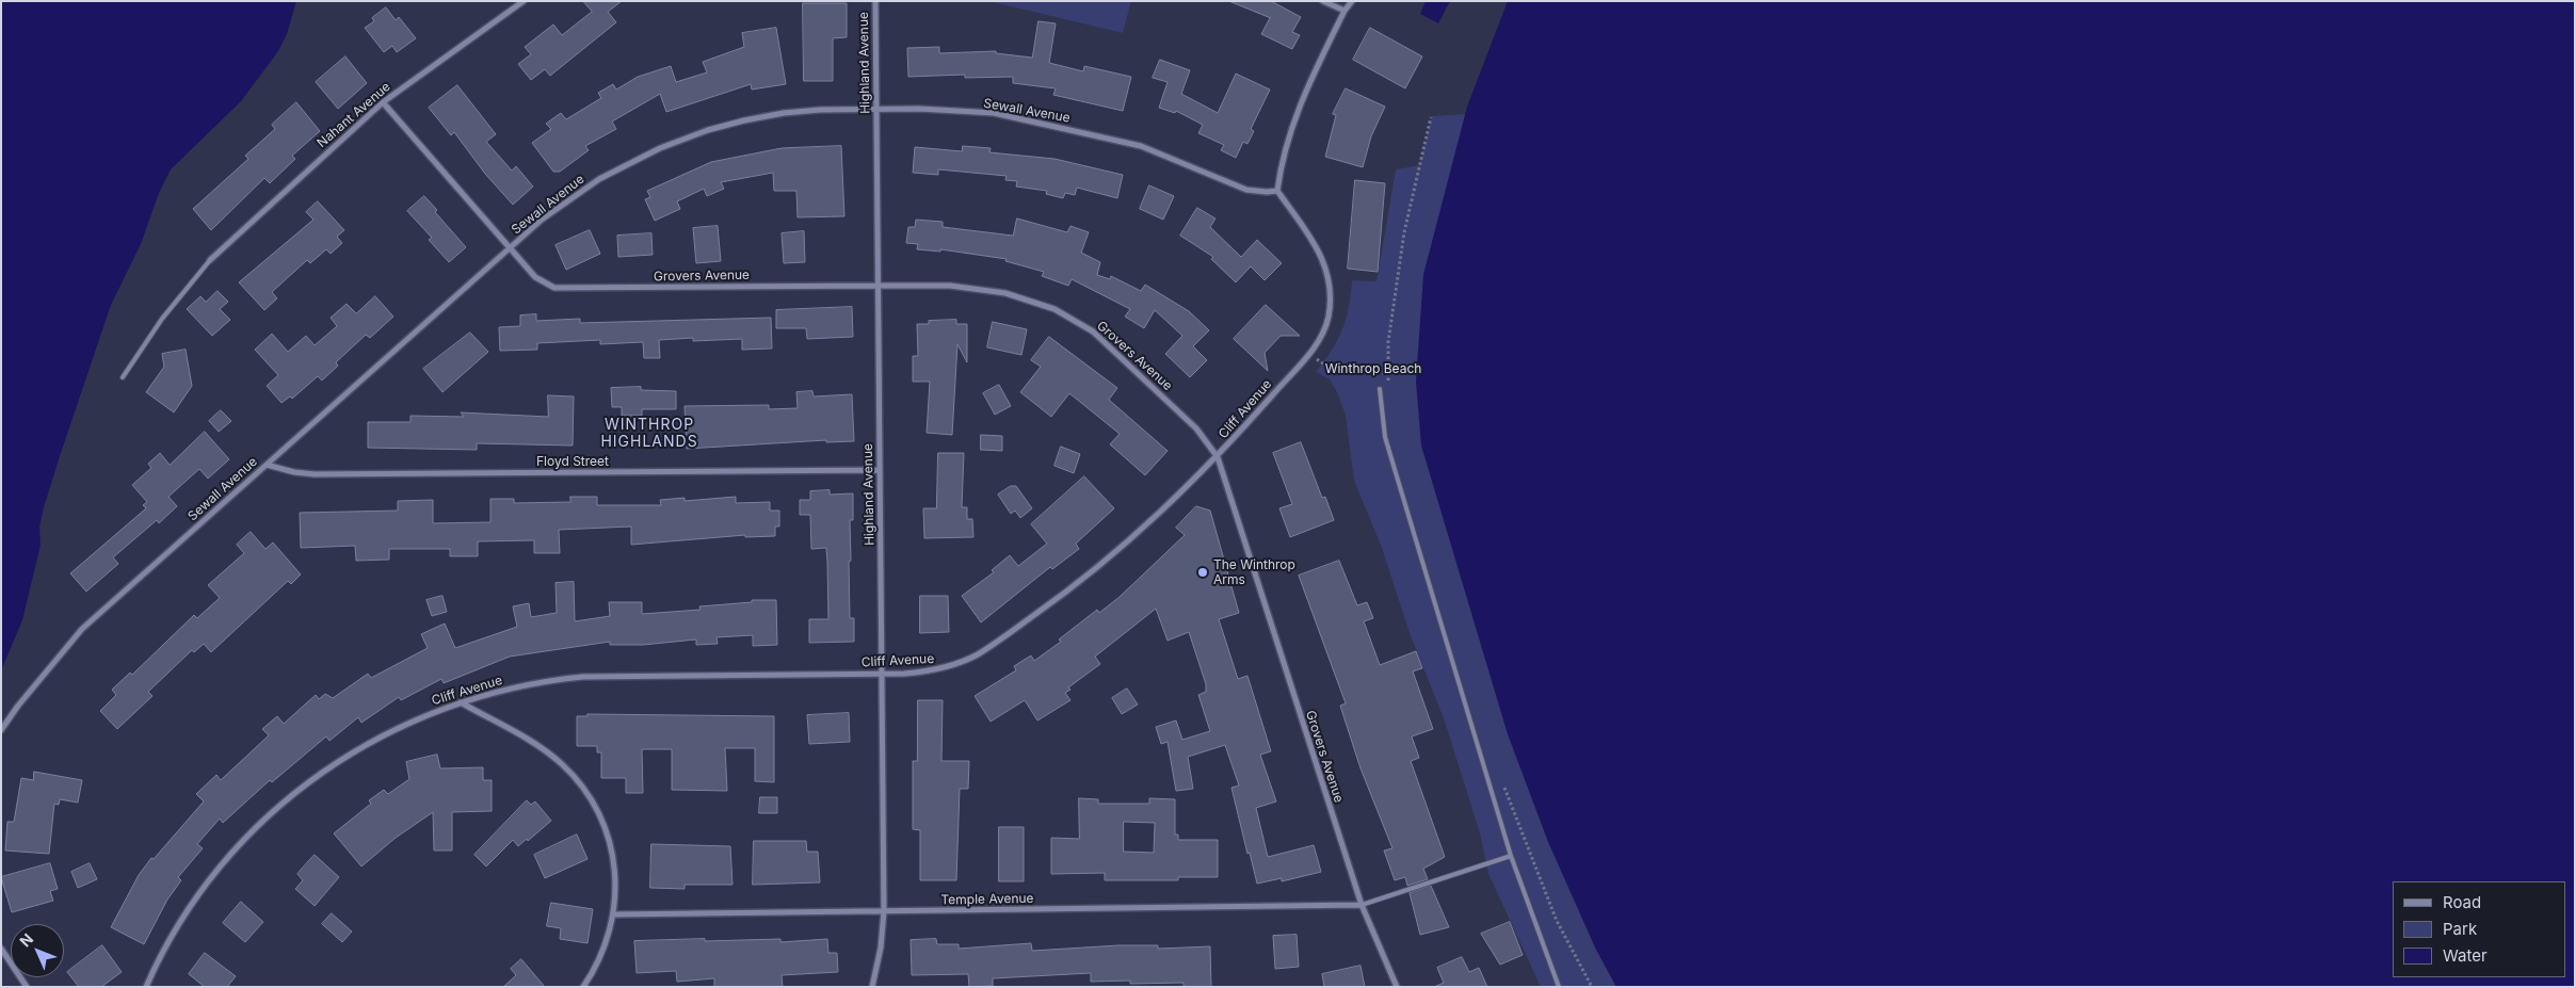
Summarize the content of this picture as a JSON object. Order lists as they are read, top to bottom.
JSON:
{
  "streets": {
    "street": [
      "Highland Avenue",
      "Sewall Avenue",
      "Nahant Avenue",
      "Grovers Avenue",
      "Cliff Avenue",
      "Floyd Street",
      "Temple Avenue"
    ]
  },
  "crossings": [
    ["Highland Avenue", "Sewall Avenue"],
    ["Highland Avenue", "Grovers Avenue"],
    ["Highland Avenue", "Cliff Avenue"],
    ["Highland Avenue", "Floyd Street"],
    ["Highland Avenue", "Temple Avenue"],
    ["Sewall Avenue", "Grovers Avenue"],
    ["Sewall Avenue", "Cliff Avenue"],
    ["Sewall Avenue", "Floyd Street"],
    ["Nahant Avenue", "Grovers Avenue"],
    ["Grovers Avenue", "Cliff Avenue"],
    ["Grovers Avenue", "Temple Avenue"]
  ],
  "districts": ["WINTHROP HIGHLANDS"],
  "parks": ["Winthrop Beach"],
  "places": ["The Winthrop Arms"],
  "legend": ["Road", "Park", "Water"],
  "north": "top left"
}
